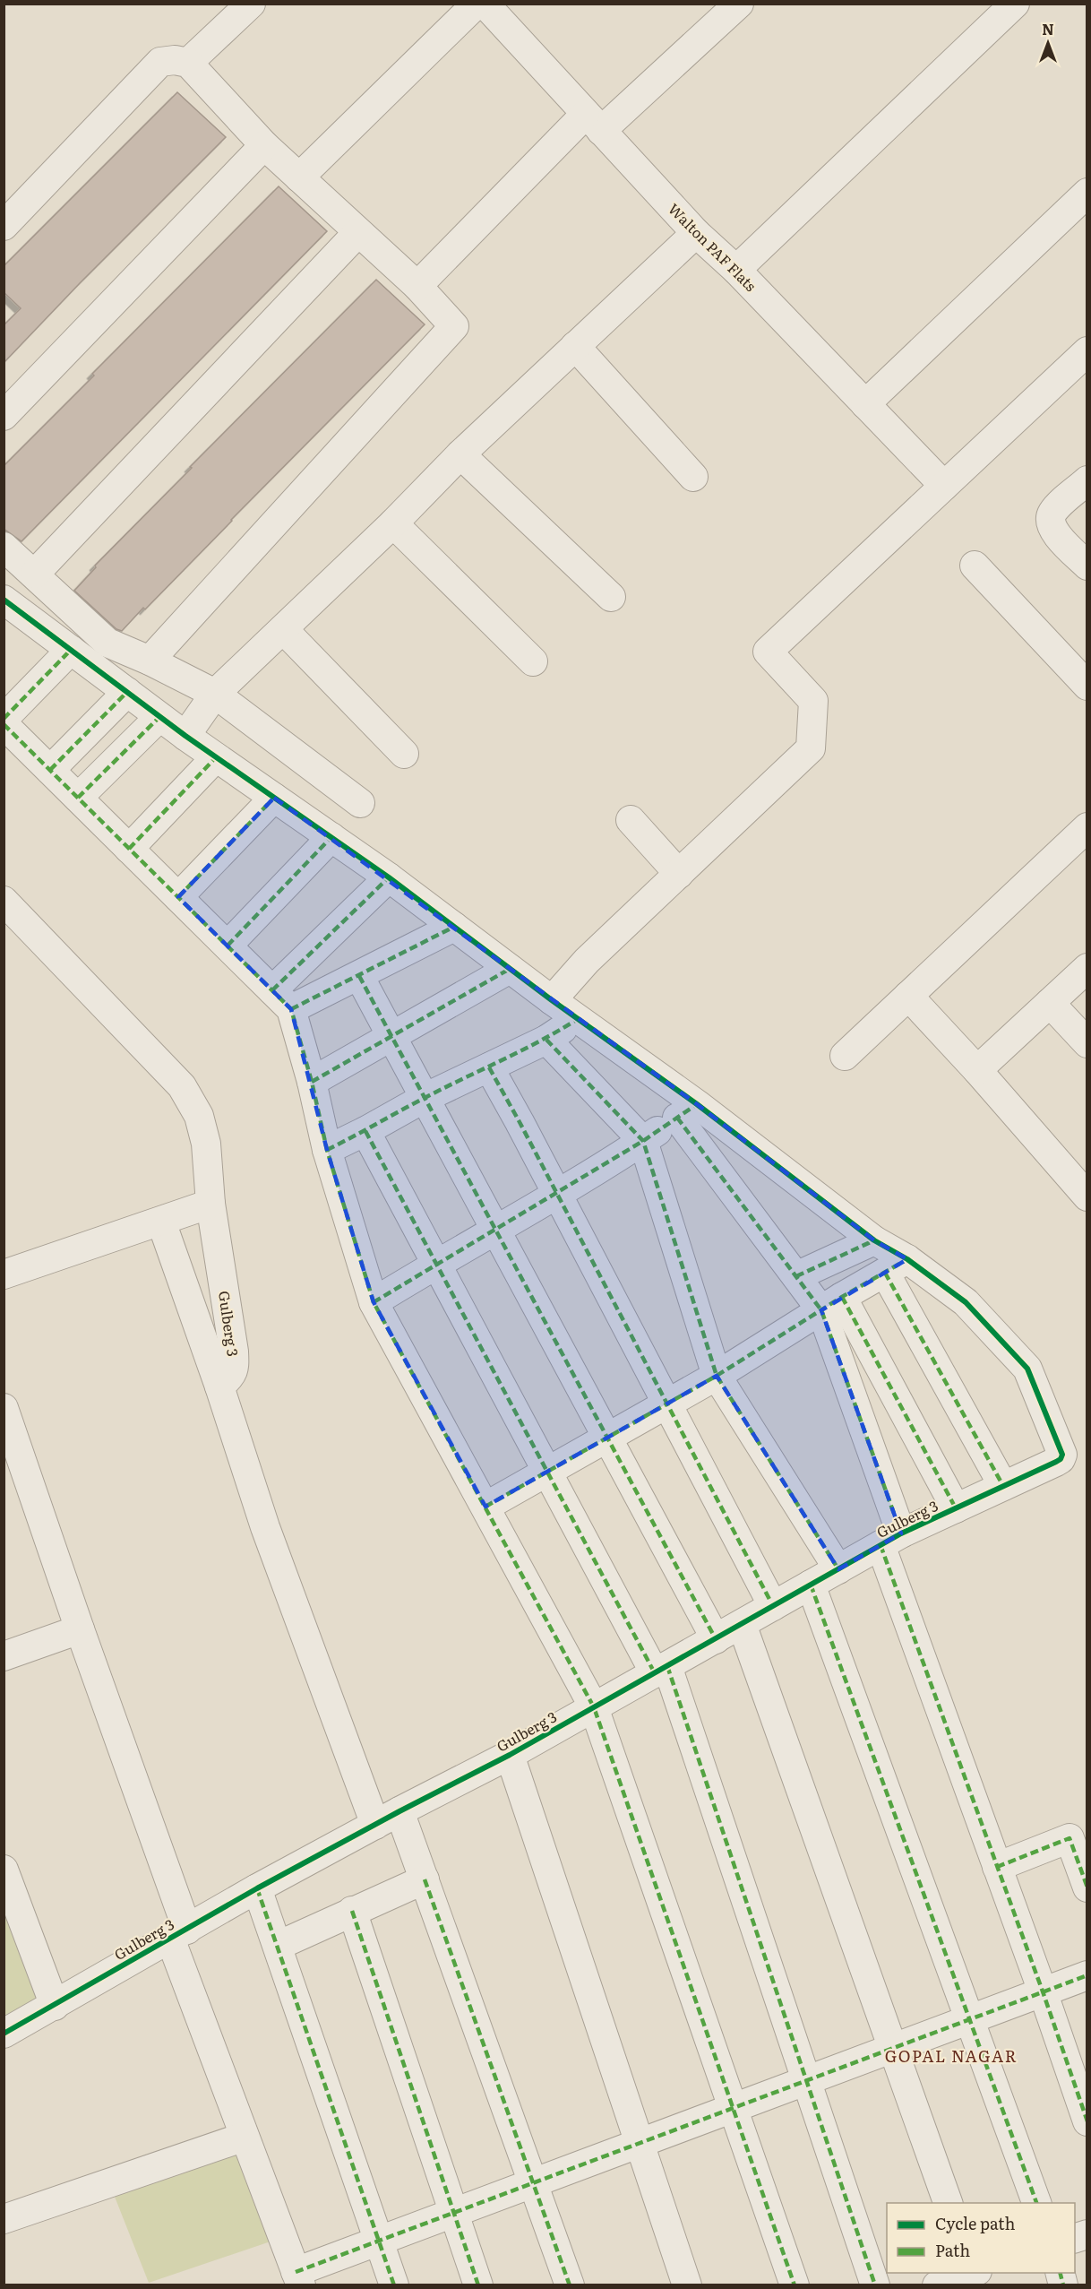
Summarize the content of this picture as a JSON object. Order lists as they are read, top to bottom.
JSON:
{
  "streets": {
    "street": ["Walton PAF Flats", "Gulberg 3"]
  },
  "districts": ["GOPAL NAGAR"],
  "legend": ["Cycle path", "Path"],
  "north": "top"
}
